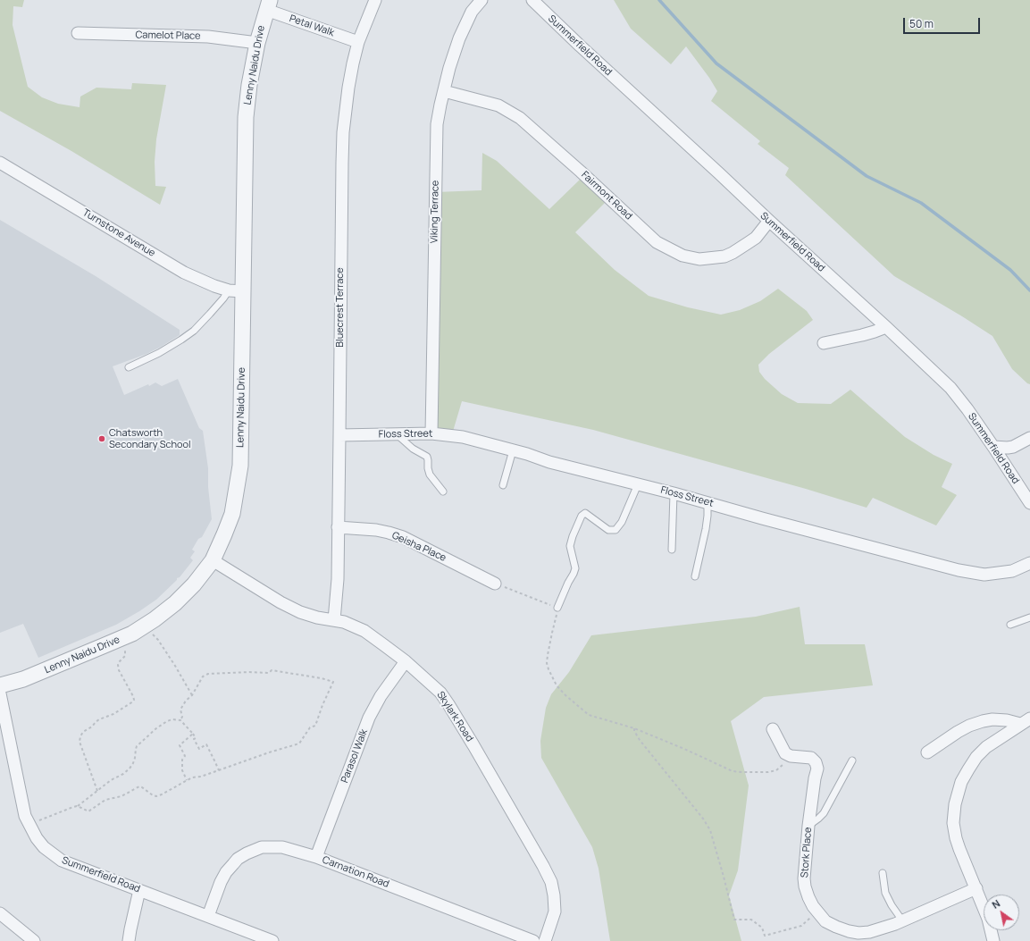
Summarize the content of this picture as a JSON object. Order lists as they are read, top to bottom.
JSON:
{
  "streets": {
    "street": [
      "Petal Walk",
      "Camelot Place",
      "Summerfield Road",
      "Lenny Naidu Drive",
      "Fairmont Road",
      "Viking Terrace",
      "Turnstone Avenue",
      "Bluecrest Terrace",
      "Floss Street",
      "Geisha Place",
      "Skylark Road",
      "Parasol Walk",
      "Stork Place",
      "Carnation Road"
    ]
  },
  "crossings": [
    ["Petal Walk", "Lenny Naidu Drive"],
    ["Petal Walk", "Bluecrest Terrace"],
    ["Camelot Place", "Lenny Naidu Drive"],
    ["Summerfield Road", "Fairmont Road"],
    ["Summerfield Road", "Carnation Road"],
    ["Lenny Naidu Drive", "Turnstone Avenue"],
    ["Lenny Naidu Drive", "Skylark Road"],
    ["Fairmont Road", "Viking Terrace"],
    ["Viking Terrace", "Floss Street"],
    ["Bluecrest Terrace", "Floss Street"],
    ["Bluecrest Terrace", "Geisha Place"],
    ["Bluecrest Terrace", "Skylark Road"],
    ["Skylark Road", "Parasol Walk"],
    ["Parasol Walk", "Carnation Road"]
  ],
  "places": ["Chatsworth Secondary School"],
  "scale_bar": "50 m",
  "north": "top left"
}
